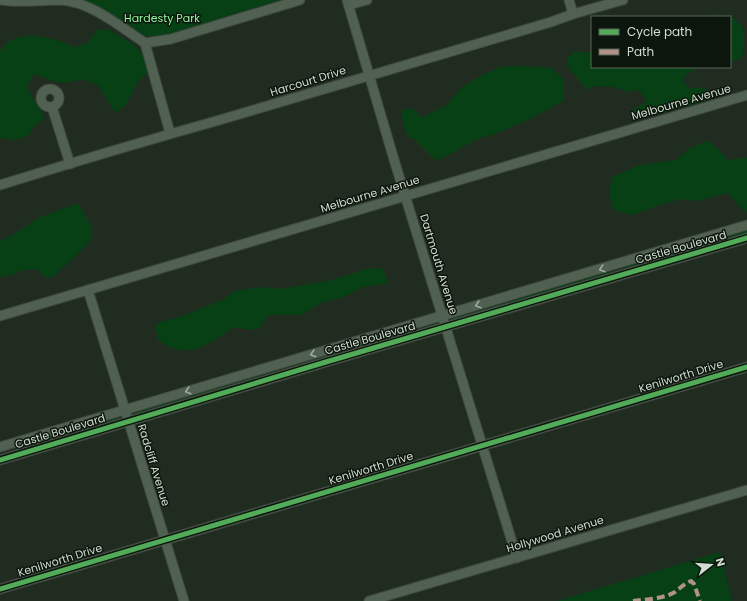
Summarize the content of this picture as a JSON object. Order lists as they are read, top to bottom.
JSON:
{
  "streets": {
    "street": [
      "Harcourt Drive",
      "Melbourne Avenue",
      "Castle Boulevard",
      "Dartmouth Avenue",
      "Kenilworth Drive",
      "Radcliff Avenue",
      "Hollywood Avenue"
    ]
  },
  "crossings": [
    ["Harcourt Drive", "Dartmouth Avenue"],
    ["Melbourne Avenue", "Dartmouth Avenue"],
    ["Melbourne Avenue", "Radcliff Avenue"],
    ["Castle Boulevard", "Dartmouth Avenue"],
    ["Castle Boulevard", "Radcliff Avenue"],
    ["Dartmouth Avenue", "Kenilworth Drive"],
    ["Dartmouth Avenue", "Hollywood Avenue"],
    ["Kenilworth Drive", "Radcliff Avenue"]
  ],
  "parks": ["Hardesty Park"],
  "legend": ["Cycle path", "Path"],
  "north": "right"
}
